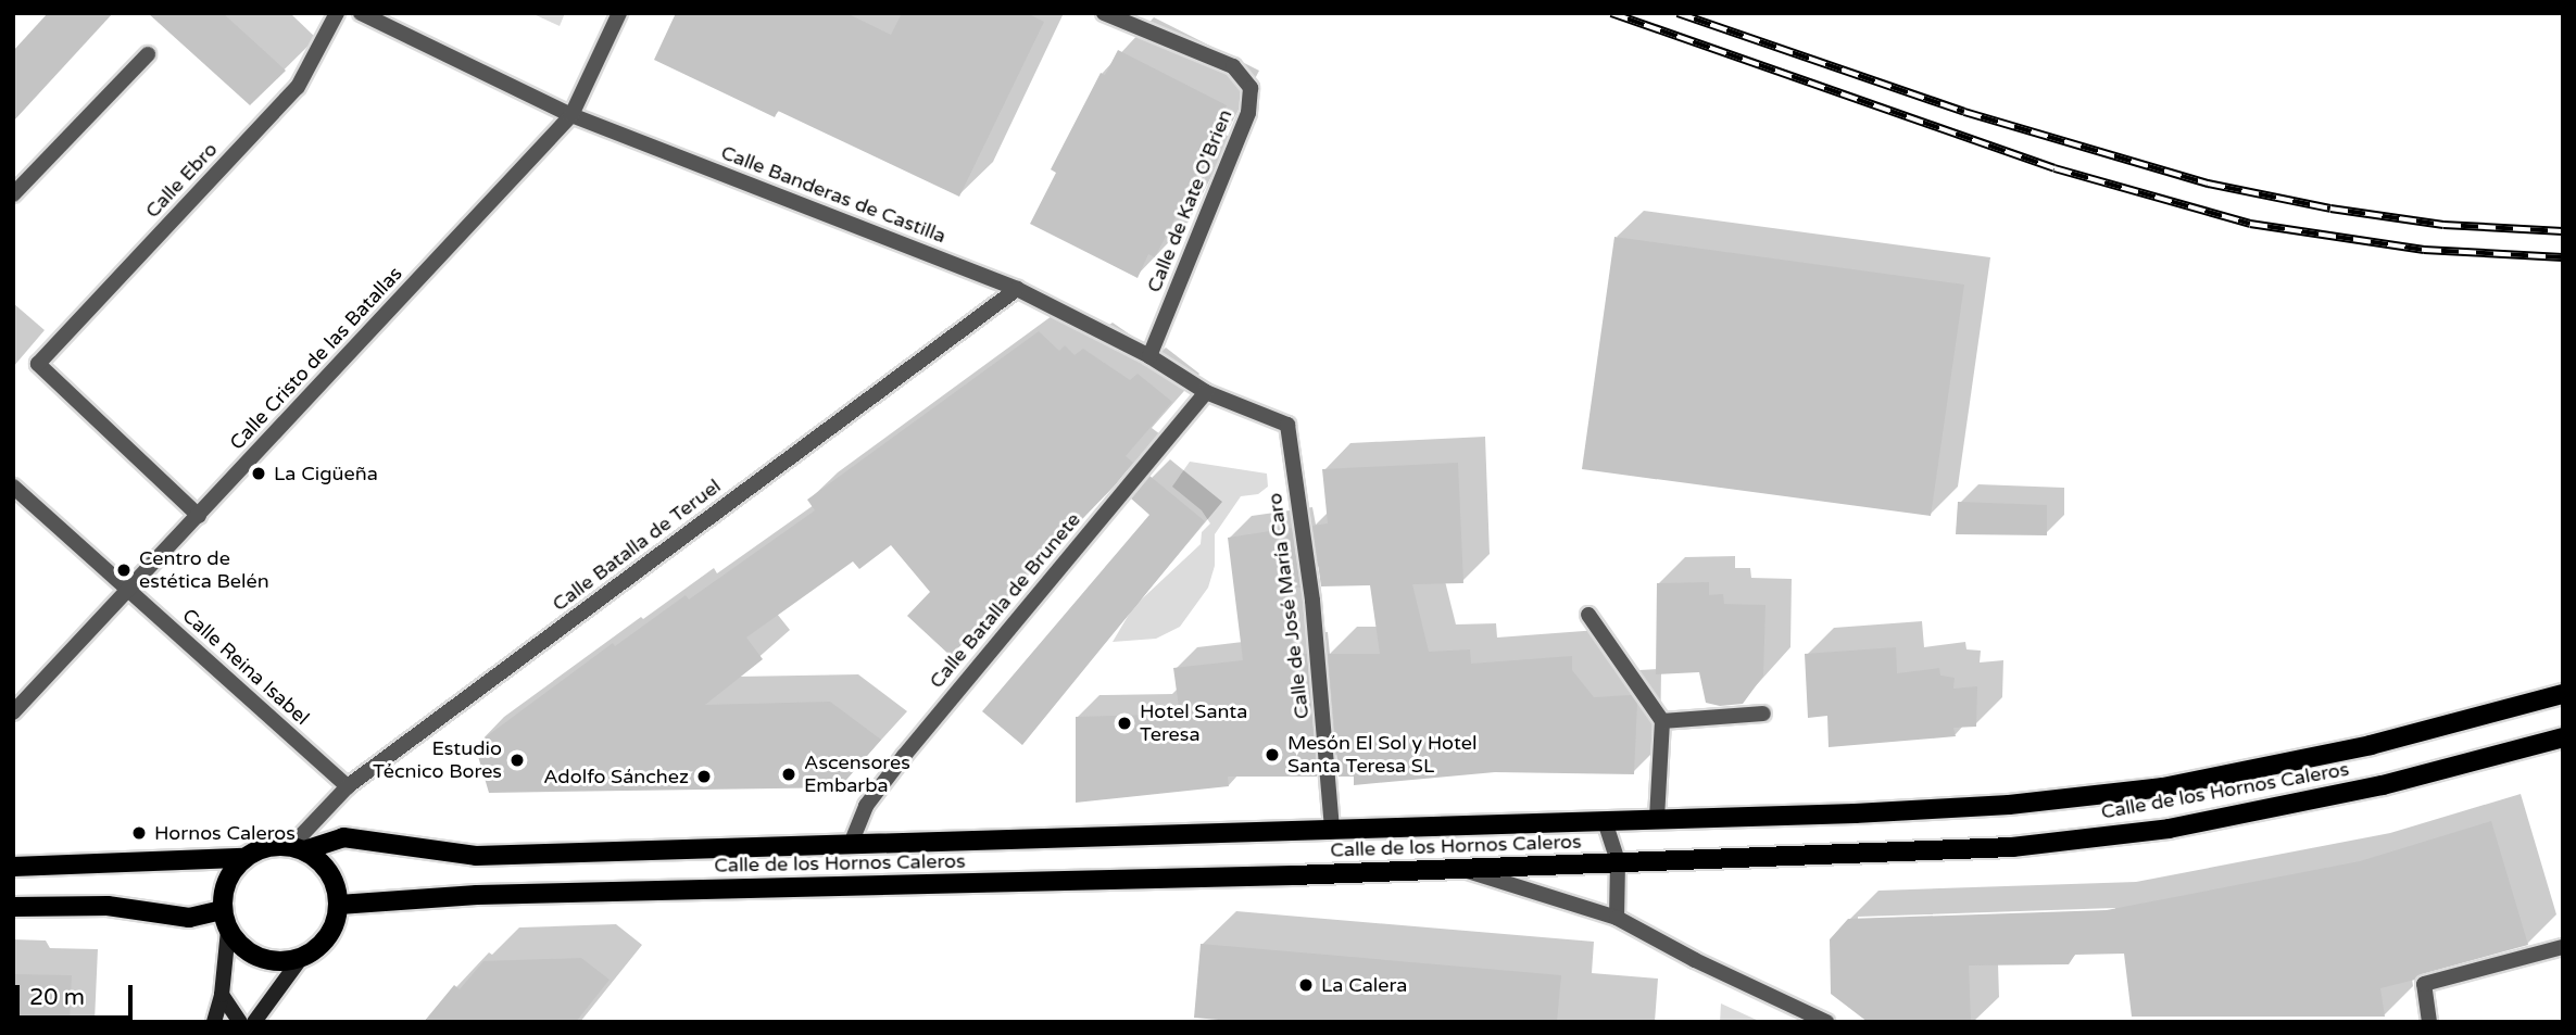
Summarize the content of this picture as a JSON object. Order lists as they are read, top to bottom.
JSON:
{
  "streets": {
    "main road": ["Calle de los Hornos Caleros"],
    "street": [
      "Calle Ebro",
      "Calle Banderas de Castilla",
      "Calle de Kate O'Brien",
      "Calle Cristo de las Batallas",
      "Calle Batalla de Teruel",
      "Calle Batalla de Brunete",
      "Calle de José María Caro",
      "Calle Reina Isabel"
    ]
  },
  "crossings": [
    ["Calle Ebro", "Calle Cristo de las Batallas"],
    ["Calle Banderas de Castilla", "Calle de Kate O'Brien"],
    ["Calle Banderas de Castilla", "Calle Cristo de las Batallas"],
    ["Calle Banderas de Castilla", "Calle Batalla de Teruel"],
    ["Calle Banderas de Castilla", "Calle Batalla de Brunete"],
    ["Calle Banderas de Castilla", "Calle de José María Caro"],
    ["Calle Cristo de las Batallas", "Calle Reina Isabel"],
    ["Calle Batalla de Teruel", "Calle Reina Isabel"],
    ["Calle Batalla de Teruel", "Calle de los Hornos Caleros"],
    ["Calle Batalla de Brunete", "Calle de los Hornos Caleros"],
    ["Calle de José María Caro", "Calle de los Hornos Caleros"]
  ],
  "places": [
    "La Cigüeña",
    "Centro de estética Belén",
    "Hotel Santa Teresa",
    "Mesón El Sol y Hotel Santa Teresa SL",
    "Estudio Técnico Bores",
    "Ascensores Embarba",
    "Adolfo Sánchez",
    "Hornos Caleros",
    "La Calera"
  ],
  "scale_bar": "20 m"
}
